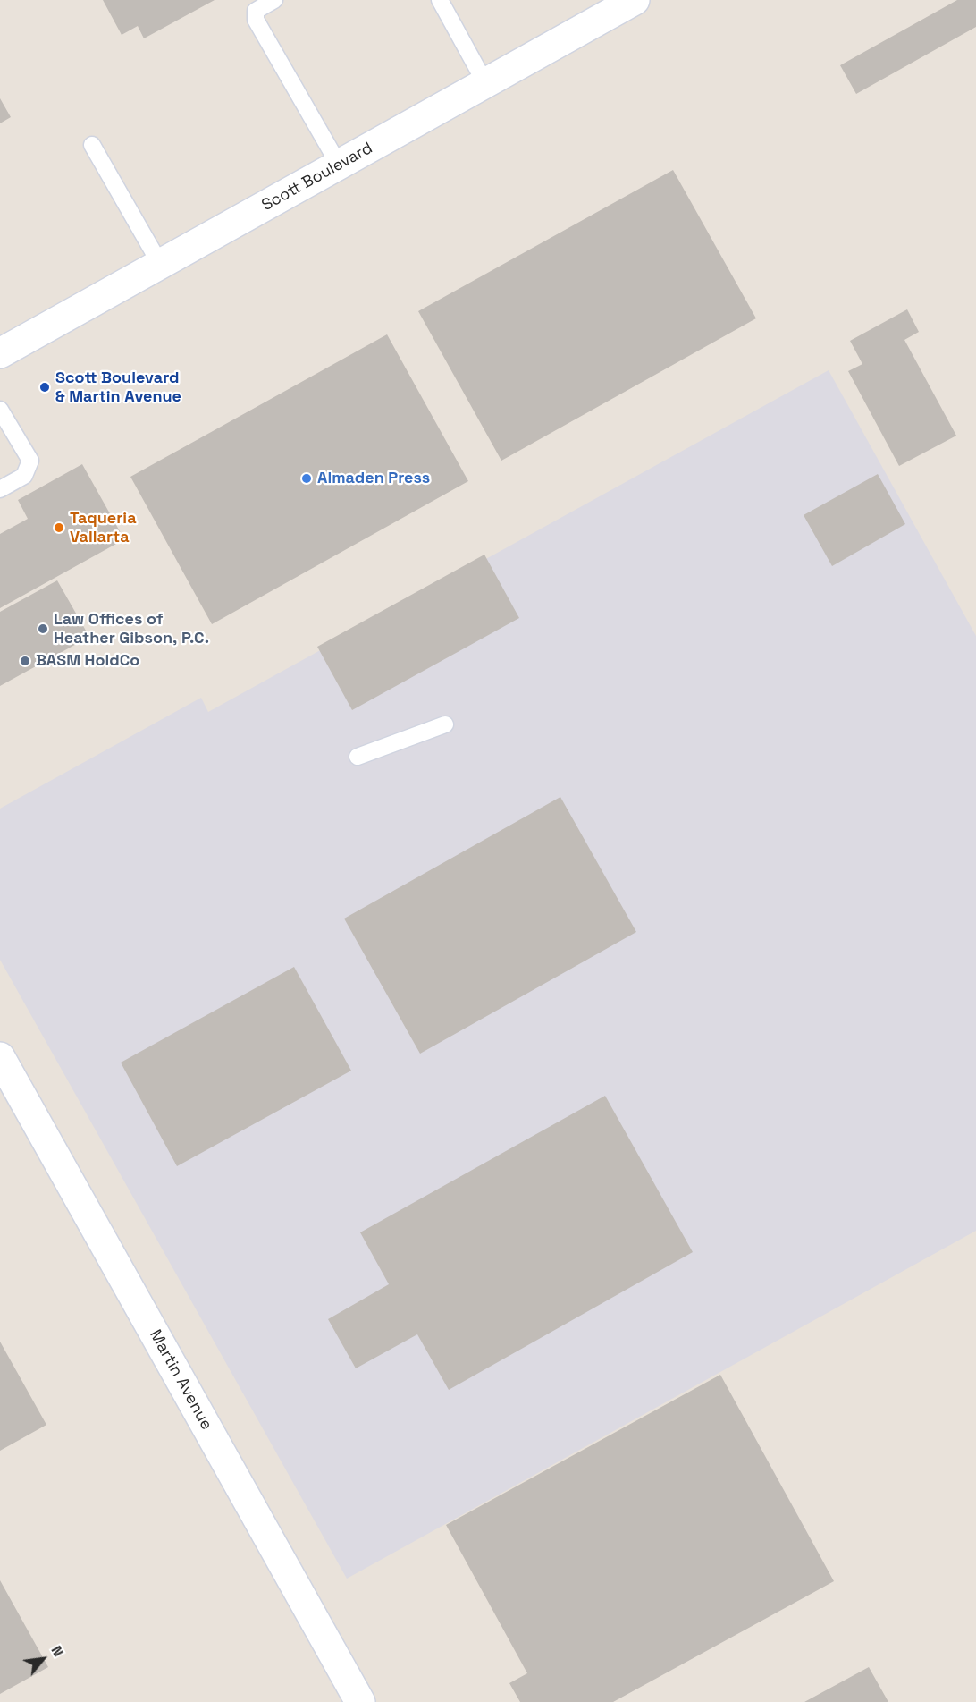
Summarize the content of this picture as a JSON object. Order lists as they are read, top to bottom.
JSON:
{
  "streets": {
    "main road": ["Scott Boulevard", "Martin Avenue"]
  },
  "places": [
    "Scott Boulevard & Martin Avenue",
    "Almaden Press",
    "Taqueria Vallarta",
    "Law Offices of Heather Gibson, P.C.",
    "BASM HoldCo"
  ],
  "north": "top right"
}
